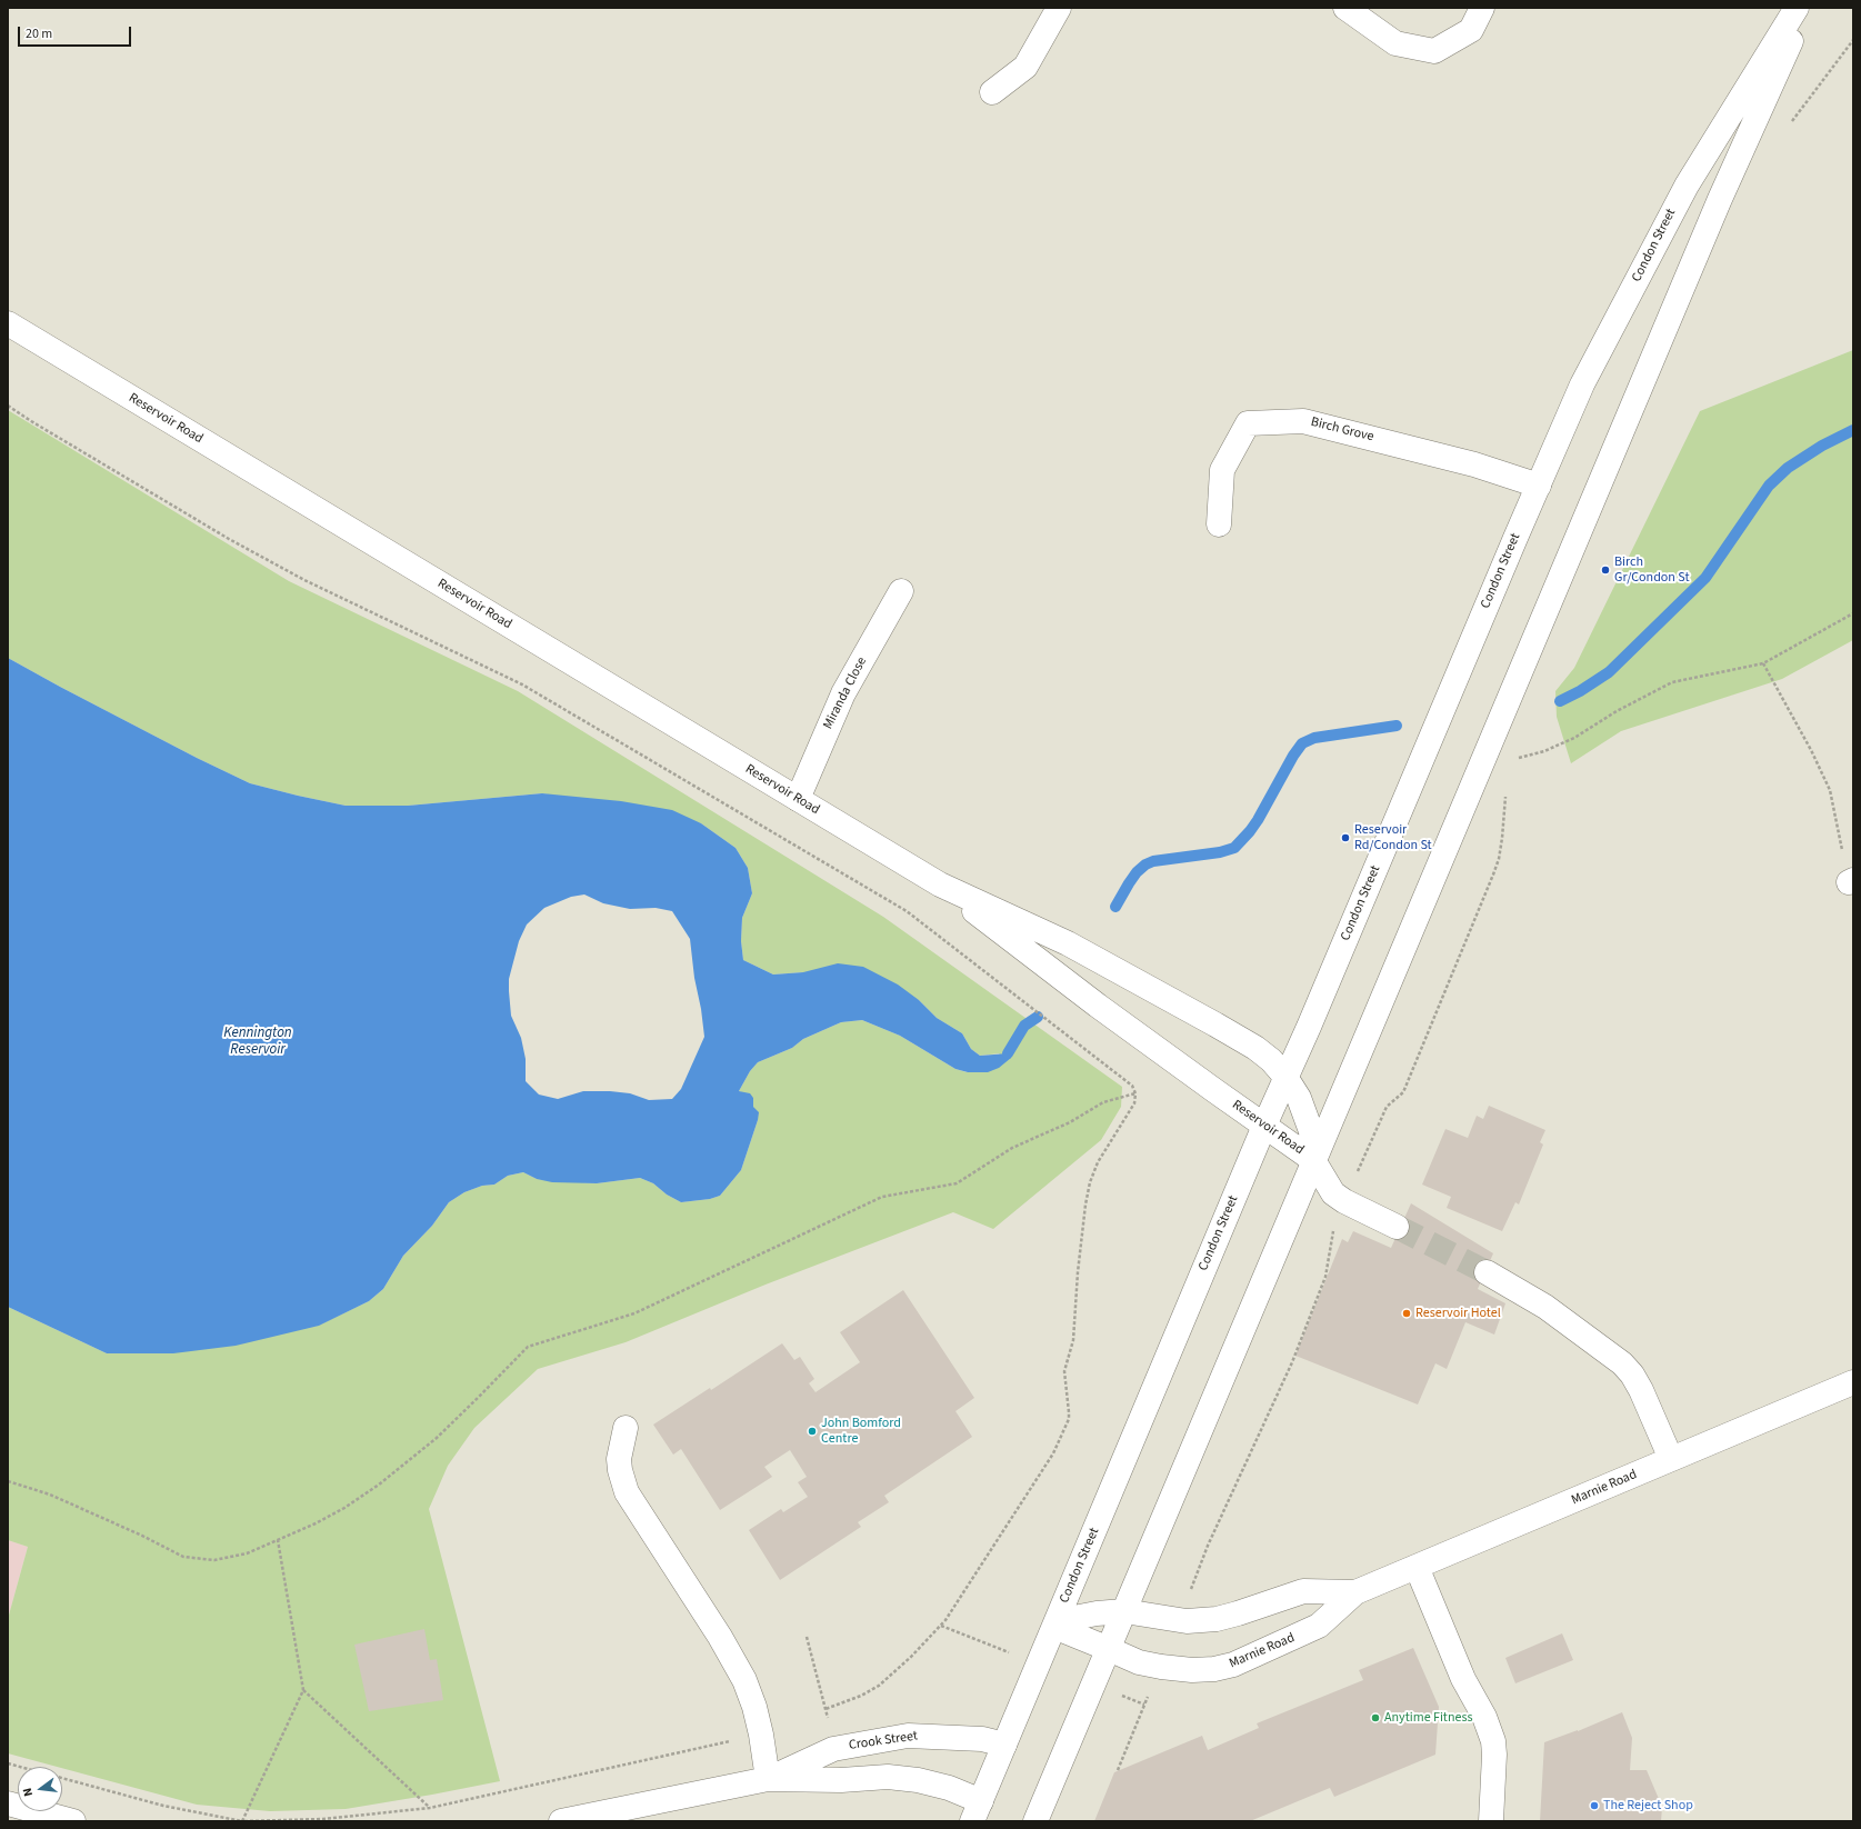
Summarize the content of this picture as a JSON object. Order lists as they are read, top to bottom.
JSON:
{
  "streets": {
    "main road": [
      "Condon Street",
      "Reservoir Road",
      "Birch Grove",
      "Miranda Close",
      "Marnie Road",
      "Crook Street"
    ]
  },
  "crossings": [
    ["Condon Street", "Reservoir Road"],
    ["Condon Street", "Birch Grove"],
    ["Condon Street", "Marnie Road"],
    ["Condon Street", "Crook Street"],
    ["Reservoir Road", "Miranda Close"]
  ],
  "water": ["Kennington Reservoir"],
  "places": [
    "Birch Gr/Condon St",
    "Reservoir Rd/Condon St",
    "Reservoir Hotel",
    "John Bomford Centre",
    "Anytime Fitness",
    "The Reject Shop"
  ],
  "scale_bar": "20 m",
  "north": "left"
}
